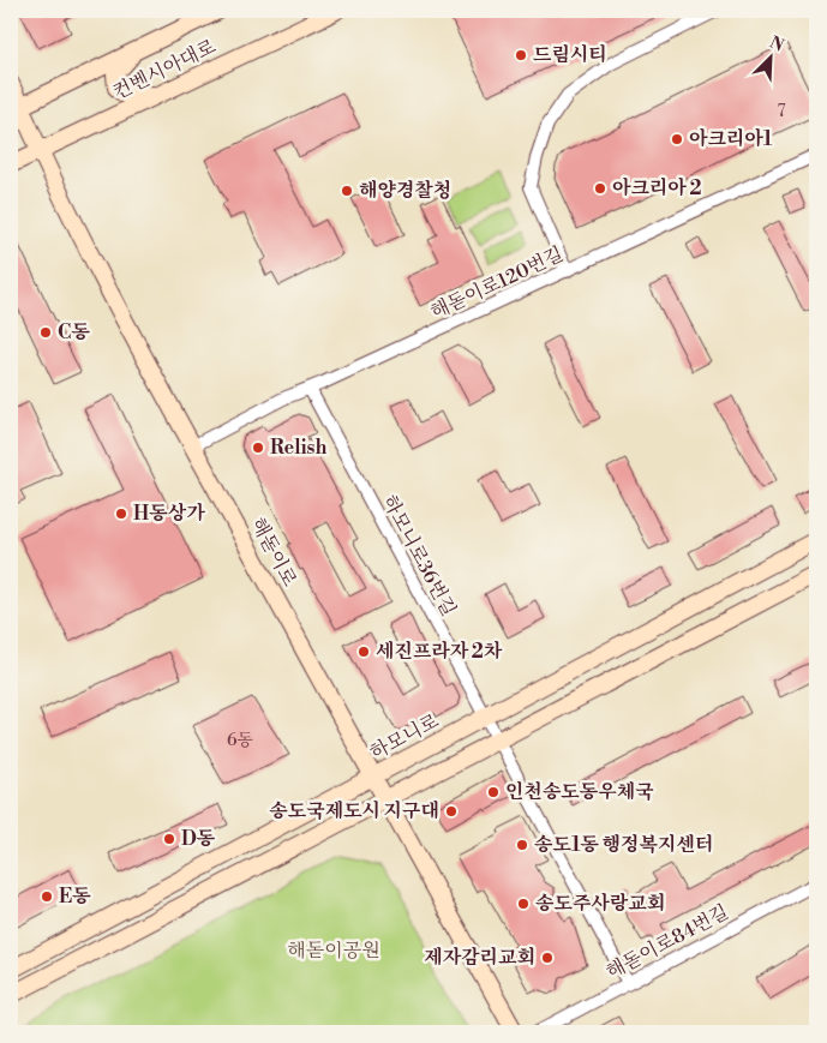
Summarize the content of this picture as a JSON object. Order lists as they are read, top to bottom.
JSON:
{
  "streets": {
    "street": [
      "컨벤시아대로",
      "해돋이로120번길",
      "해돋이로",
      "하모니로36번길",
      "하모니로",
      "해돋이로84번길"
    ]
  },
  "crossings": [
    ["컨벤시아대로", "해돋이로"],
    ["해돋이로120번길", "해돋이로"],
    ["해돋이로120번길", "하모니로36번길"],
    ["해돋이로", "하모니로"],
    ["하모니로36번길", "하모니로"],
    ["하모니로36번길", "해돋이로84번길"]
  ],
  "parks": ["해돋이공원"],
  "places": [
    "드림시티",
    "아크리아1",
    "아크리아 2",
    "해양경찰청",
    "C동",
    "Relish",
    "H동상가",
    "세진프라자 2차",
    "인천송도동우체국",
    "송도국제도시 지구대",
    "D동",
    "송도1동 행정복지센터",
    "E동",
    "송도주사랑교회",
    "제자감리교회"
  ],
  "house_numbers": ["7", "6동"],
  "north": "top right"
}
